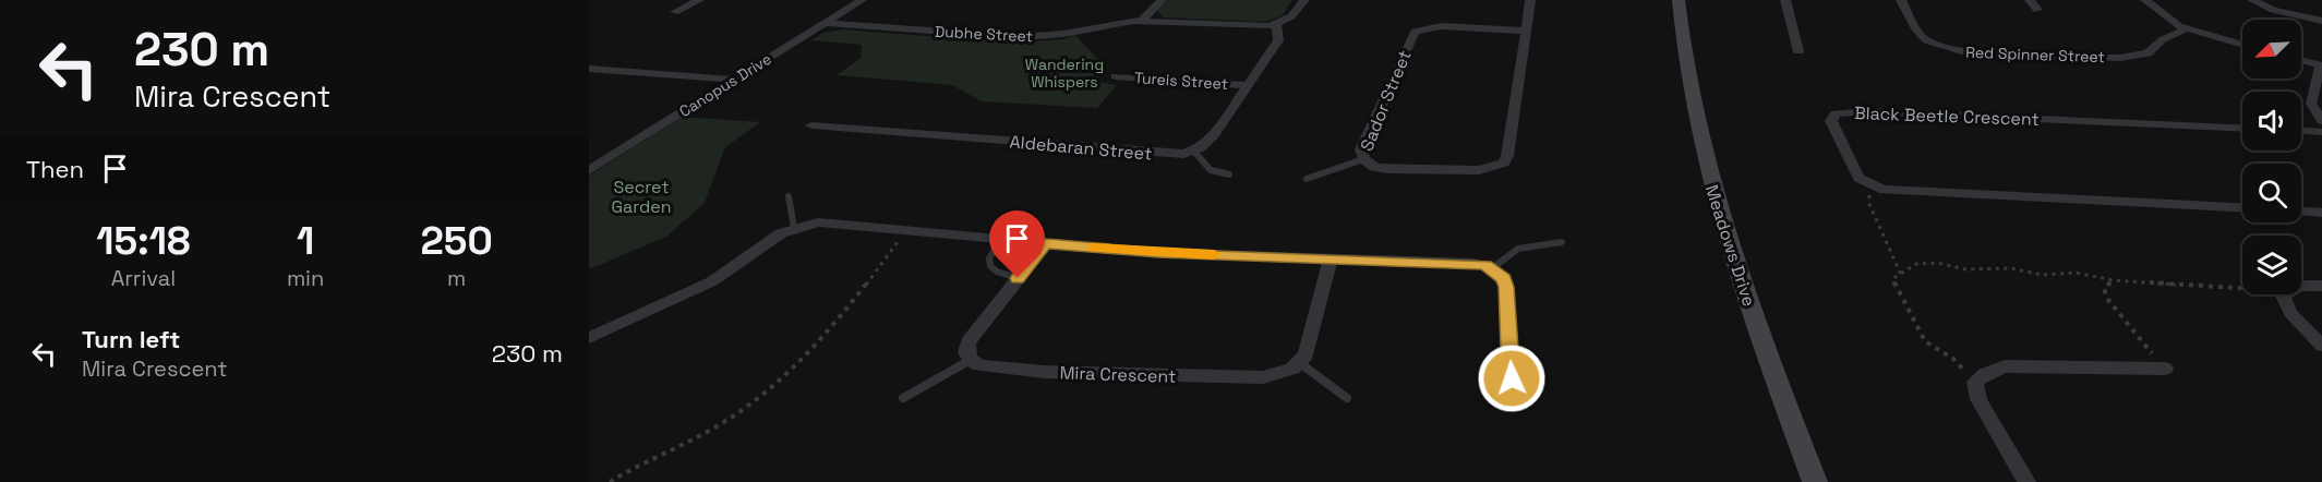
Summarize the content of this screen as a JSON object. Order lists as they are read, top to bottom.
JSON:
{
  "streets": {
    "street": [
      "Dubhe Street",
      "Red Spinner Street",
      "Tureis Street",
      "Canopus Drive",
      "Sador Street",
      "Black Beetle Crescent",
      "Aldebaran Street",
      "Meadows Drive",
      "Mira Crescent"
    ]
  },
  "crossings": [
    ["Dubhe Street", "Canopus Drive"]
  ],
  "parks": ["Wandering Whispers", "Secret Garden"],
  "north": "bottom left",
  "page": {
    "turn": ["230 m", "Mira Crescent"],
    "then": "Then",
    "eta": [
      "15:18",
      "Arrival",
      "1",
      "min",
      "250",
      "m"
    ],
    "list": [
      {
        "name": "Turn left",
        "note": "Mira Crescent",
        "value": "230 m"
      }
    ]
  }
}
